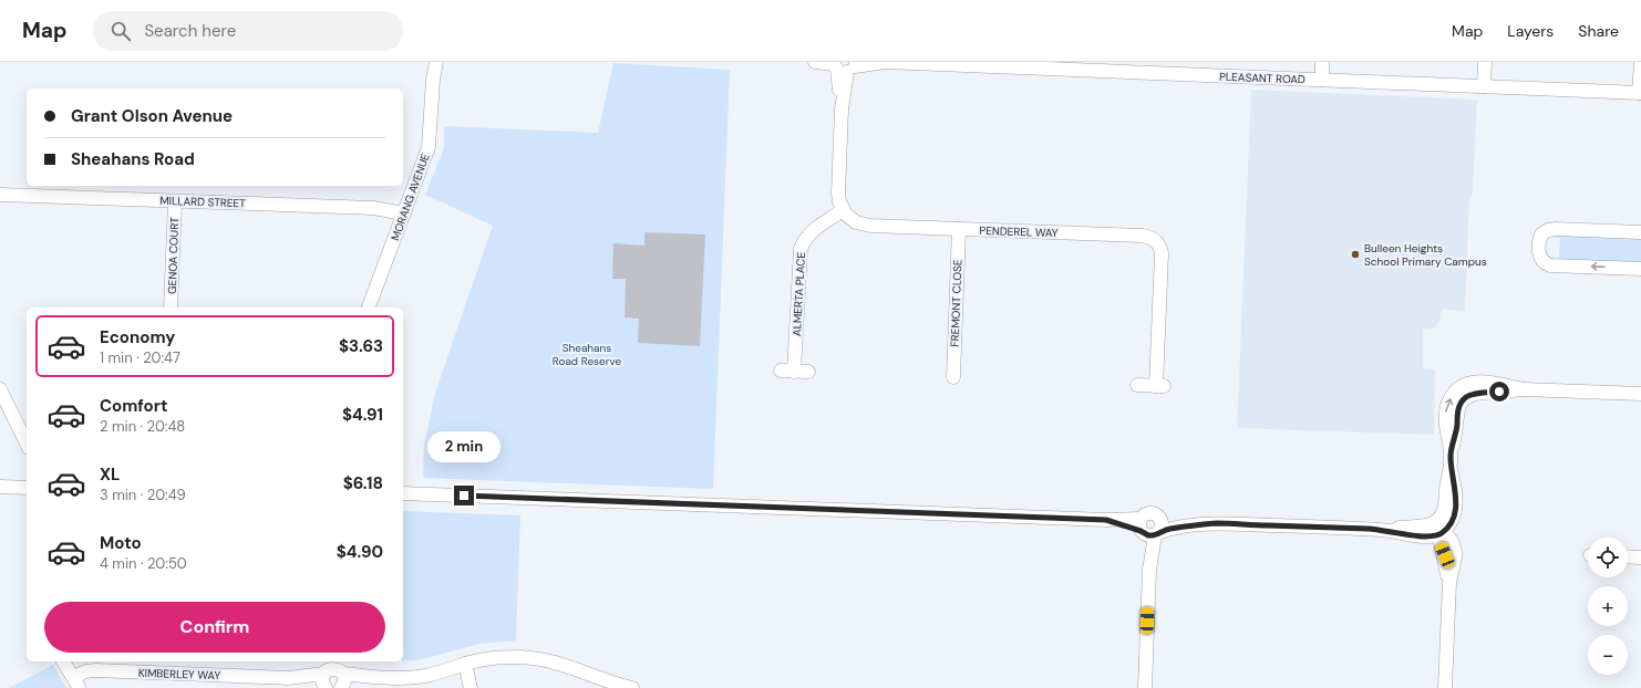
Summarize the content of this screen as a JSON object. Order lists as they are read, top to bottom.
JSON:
{
  "streets": {
    "street": [
      "PLEASANT ROAD",
      "MORANG AVENUE",
      "MILLARD STREET",
      "PENDEREL WAY",
      "GENOA COURT",
      "ALMERTA PLACE",
      "FREMONT CLOSE",
      "KIMBERLEY WAY"
    ]
  },
  "crossings": [
    ["MORANG AVENUE", "MILLARD STREET"],
    ["MILLARD STREET", "GENOA COURT"],
    ["PENDEREL WAY", "ALMERTA PLACE"],
    ["PENDEREL WAY", "FREMONT CLOSE"]
  ],
  "parks": ["Sheahans Road Reserve"],
  "places": ["Bulleen Heights School Primary Campus"],
  "page": {
    "header": "Map",
    "search": "Search here",
    "nav": ["Map", "Layers", "Share"],
    "banner": ["Grant Olson Avenue", "Sheahans Road"],
    "list": [
      {
        "name": "Economy",
        "note": "1 min · 20:47",
        "value": "$3.63"
      },
      {
        "name": "Comfort",
        "note": "2 min · 20:48",
        "value": "$4.91"
      },
      {
        "name": "XL",
        "note": "3 min · 20:49",
        "value": "$6.18"
      },
      {
        "name": "Moto",
        "note": "4 min · 20:50",
        "value": "$4.90"
      }
    ],
    "bubble": "2 min",
    "map_buttons": ["+", "−"],
    "buttons": "Confirm"
  }
}
